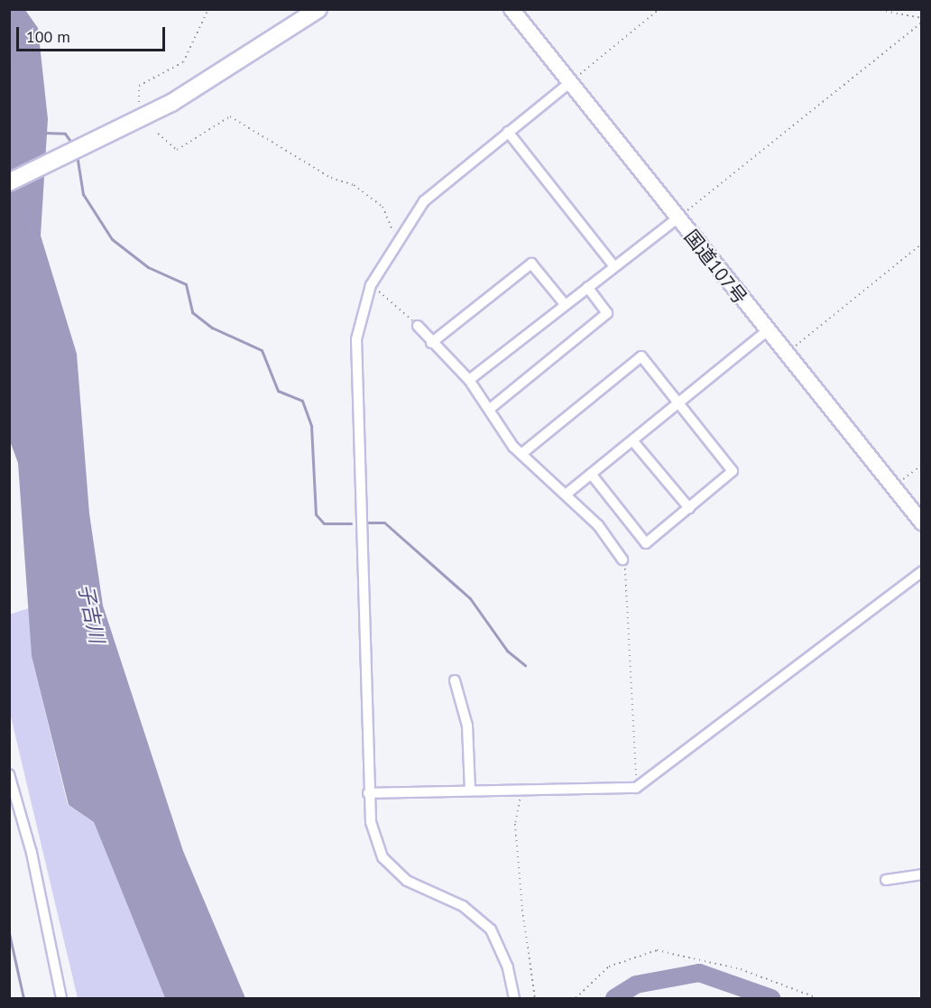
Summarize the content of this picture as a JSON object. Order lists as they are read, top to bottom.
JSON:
{
  "streets": {
    "highway": ["国道107号"]
  },
  "water": ["子吉川"],
  "scale_bar": "100 m"
}
